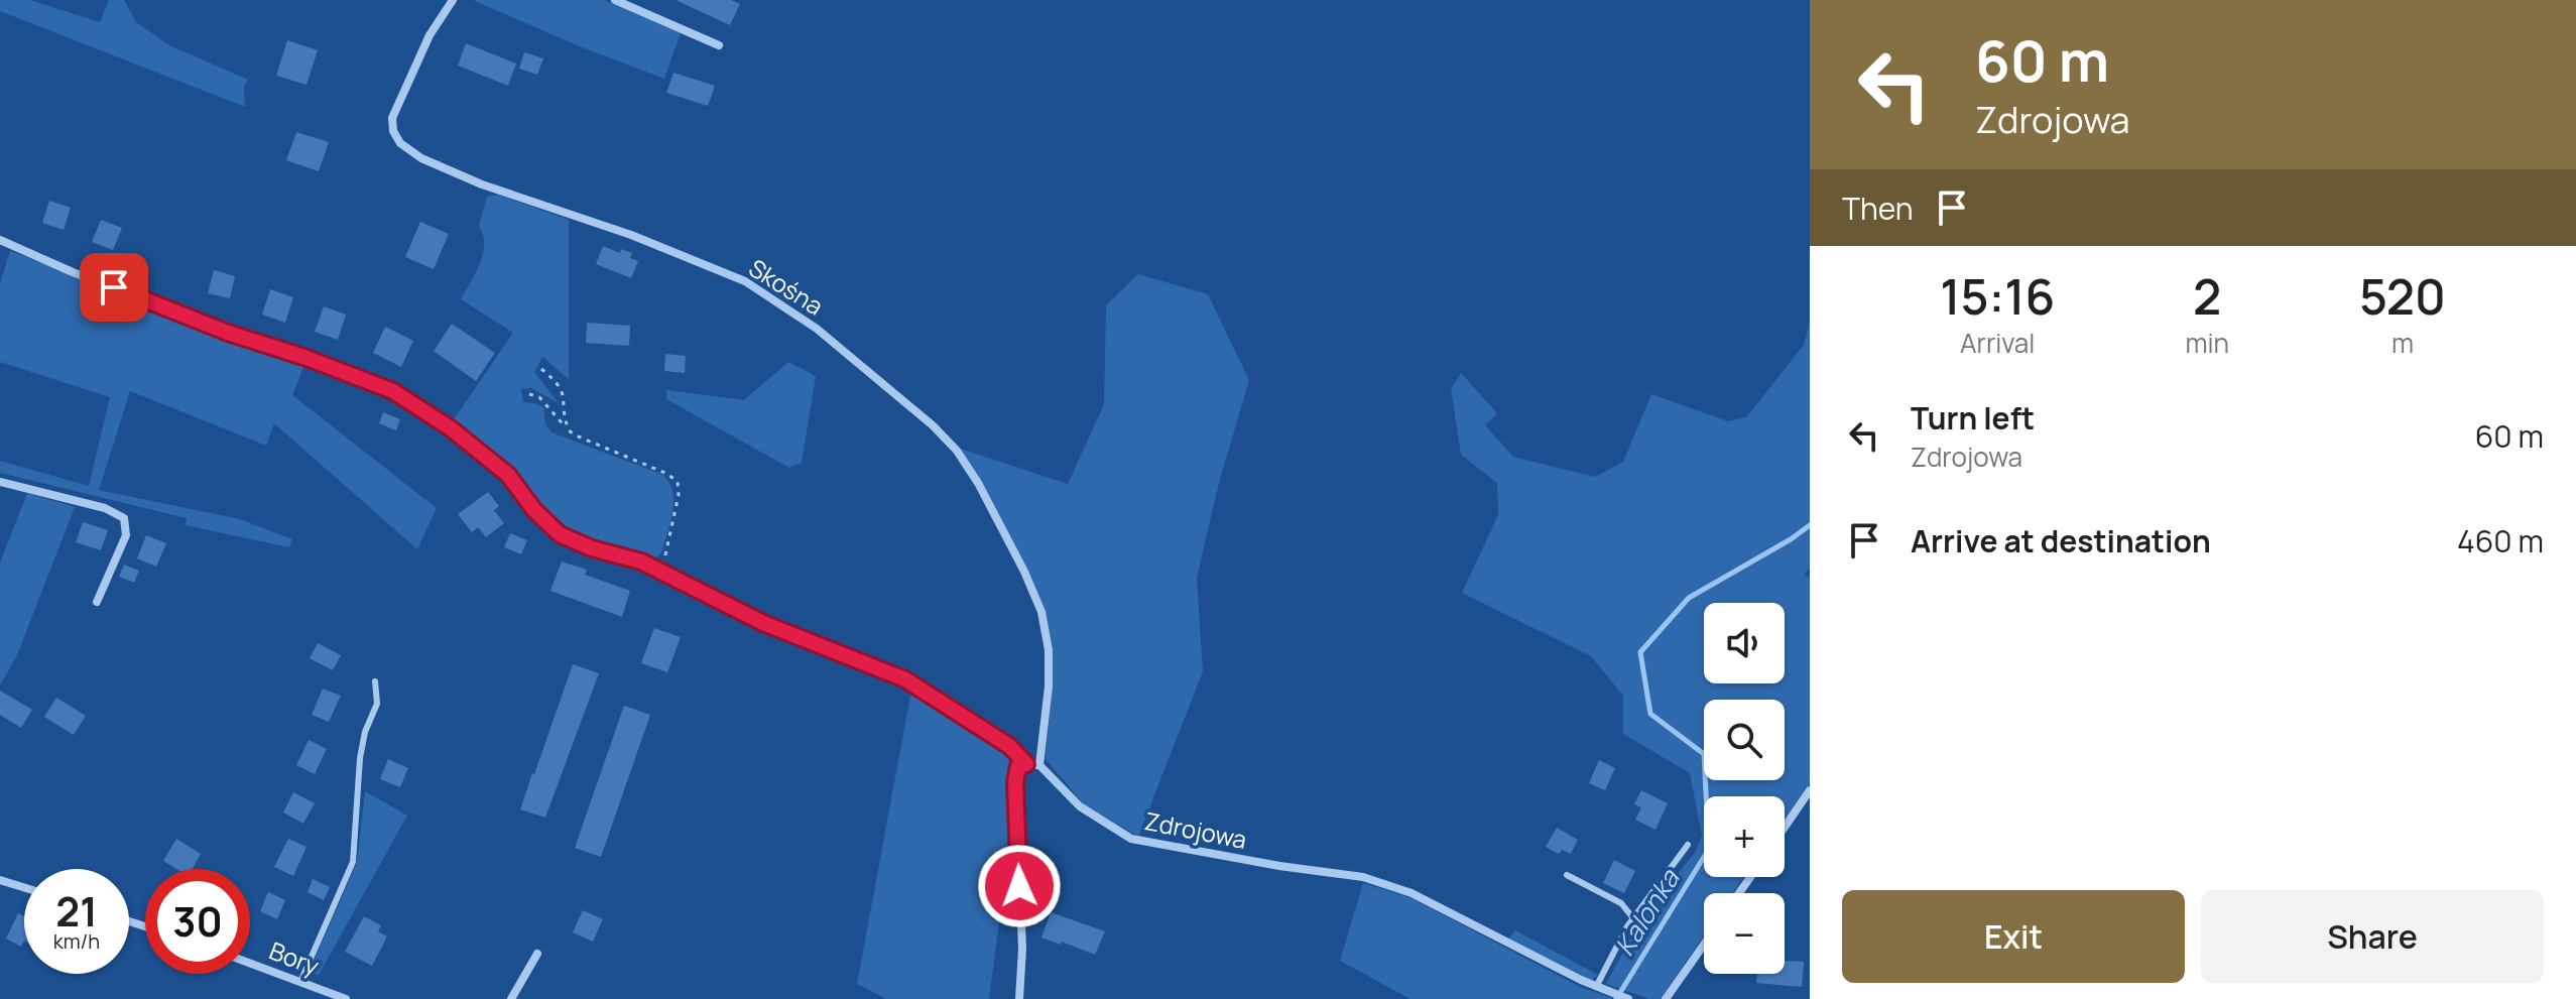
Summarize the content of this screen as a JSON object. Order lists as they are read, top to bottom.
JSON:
{
  "streets": {
    "street": ["Skośna", "Zdrojowa", "Bory"]
  },
  "crossings": [
    ["Skośna", "Zdrojowa"]
  ],
  "water": ["Kalonka"],
  "page": {
    "turn": ["60 m", "Zdrojowa"],
    "then": "Then",
    "eta": [
      "15:16",
      "Arrival",
      "2",
      "min",
      "520",
      "m"
    ],
    "list": [
      {
        "name": "Turn left",
        "note": "Zdrojowa",
        "value": "60 m"
      },
      {
        "name": "Arrive at destination",
        "value": "460 m"
      }
    ],
    "map_buttons": ["+", "−"],
    "speed": "21 km/h",
    "limit": "30",
    "buttons": ["Exit", "Share"]
  }
}
